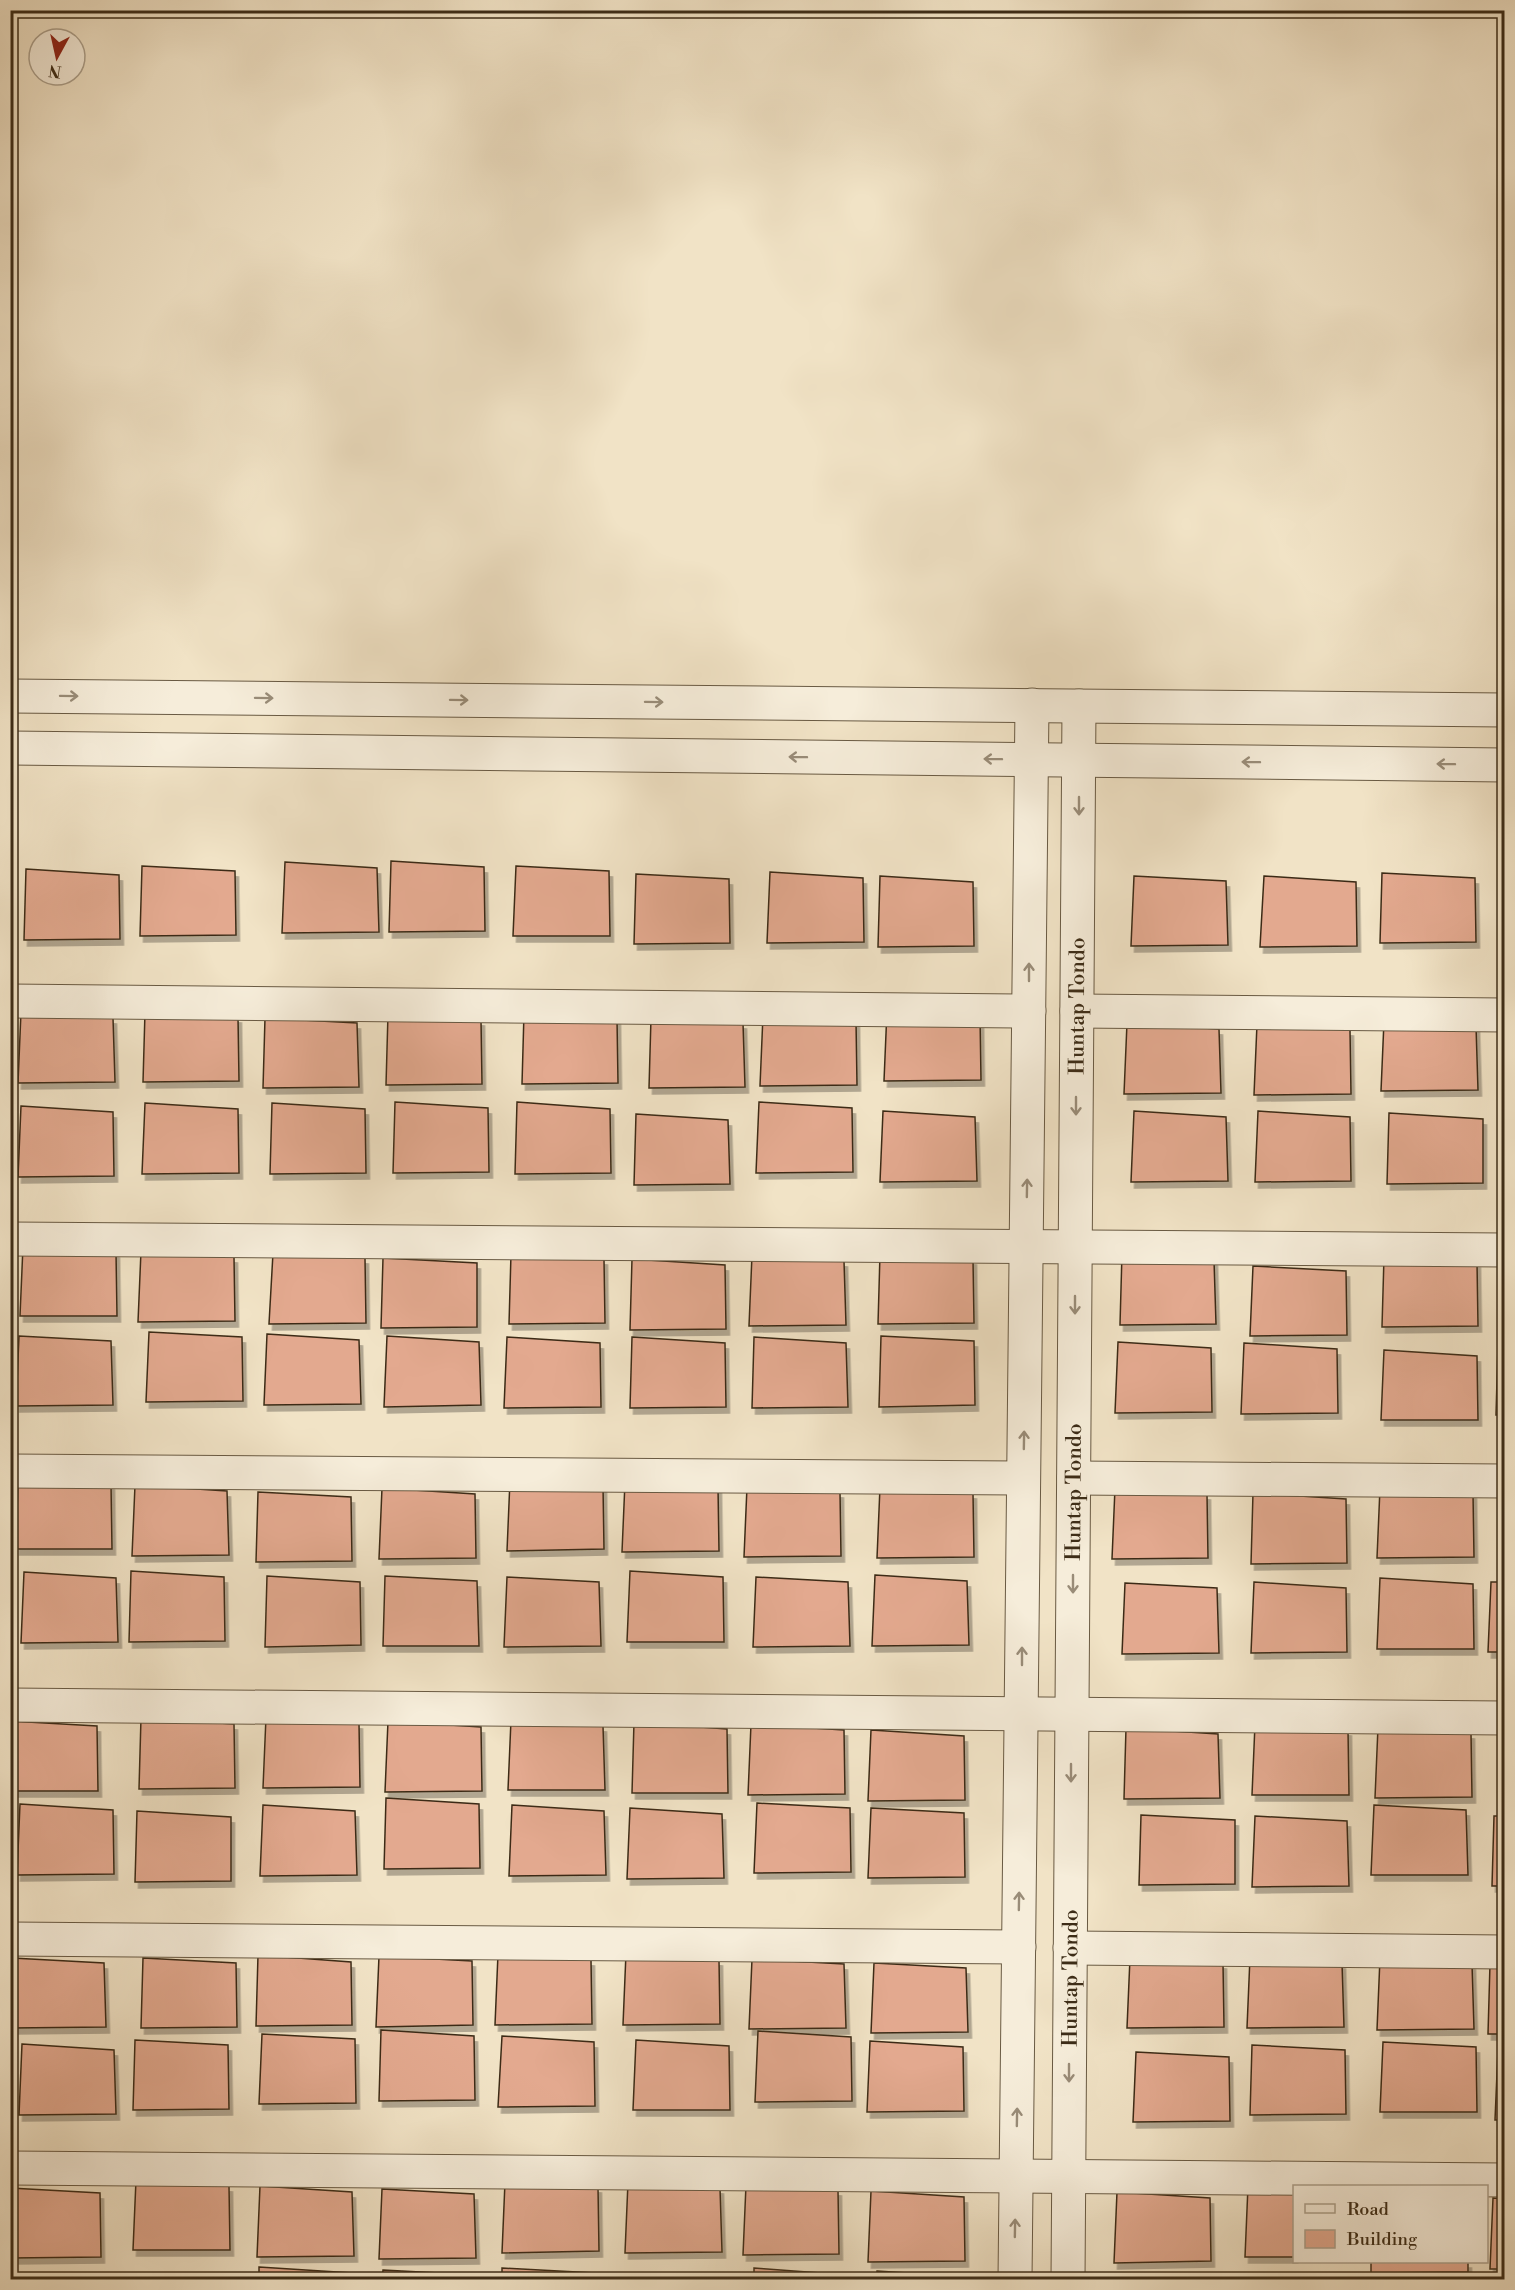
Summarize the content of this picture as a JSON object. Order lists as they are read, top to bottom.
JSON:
{
  "streets": {
    "street": ["Huntap Tondo"]
  },
  "legend": ["Road", "Building"],
  "north": "bottom"
}
